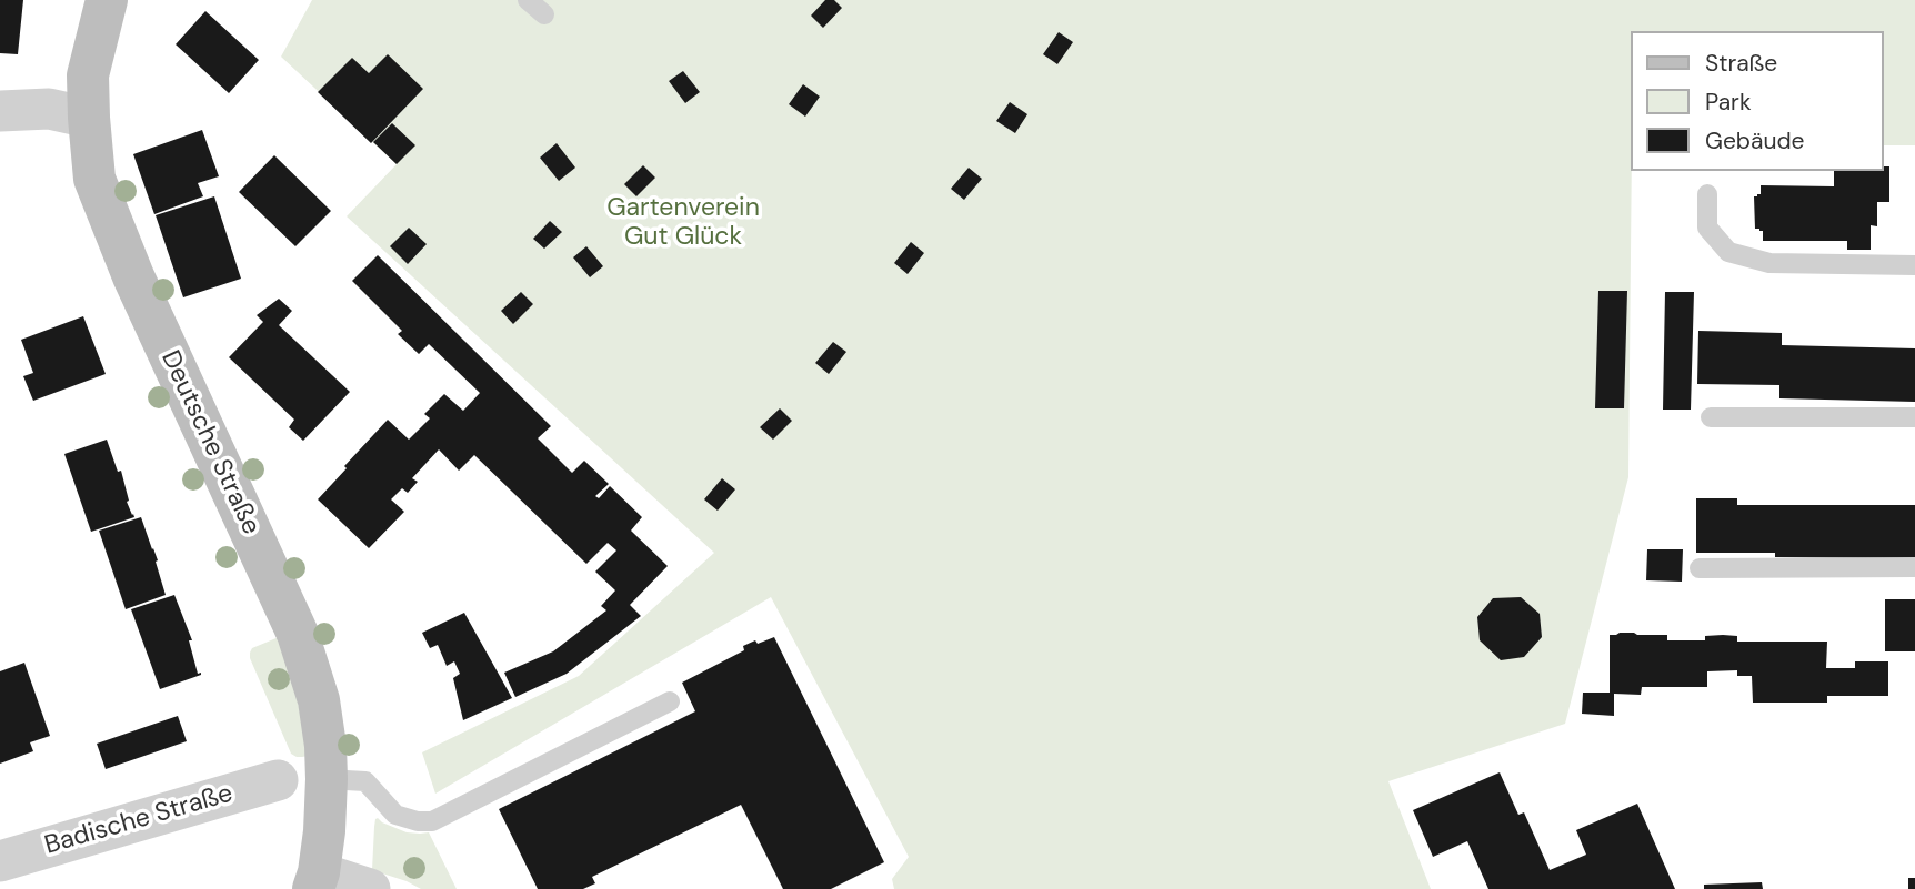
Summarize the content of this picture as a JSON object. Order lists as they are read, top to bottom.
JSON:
{
  "streets": {
    "street": ["Deutsche Straße", "Badische Straße"]
  },
  "parks": ["Gartenverein Gut Glück"],
  "legend": ["Straße", "Park", "Gebäude"]
}
